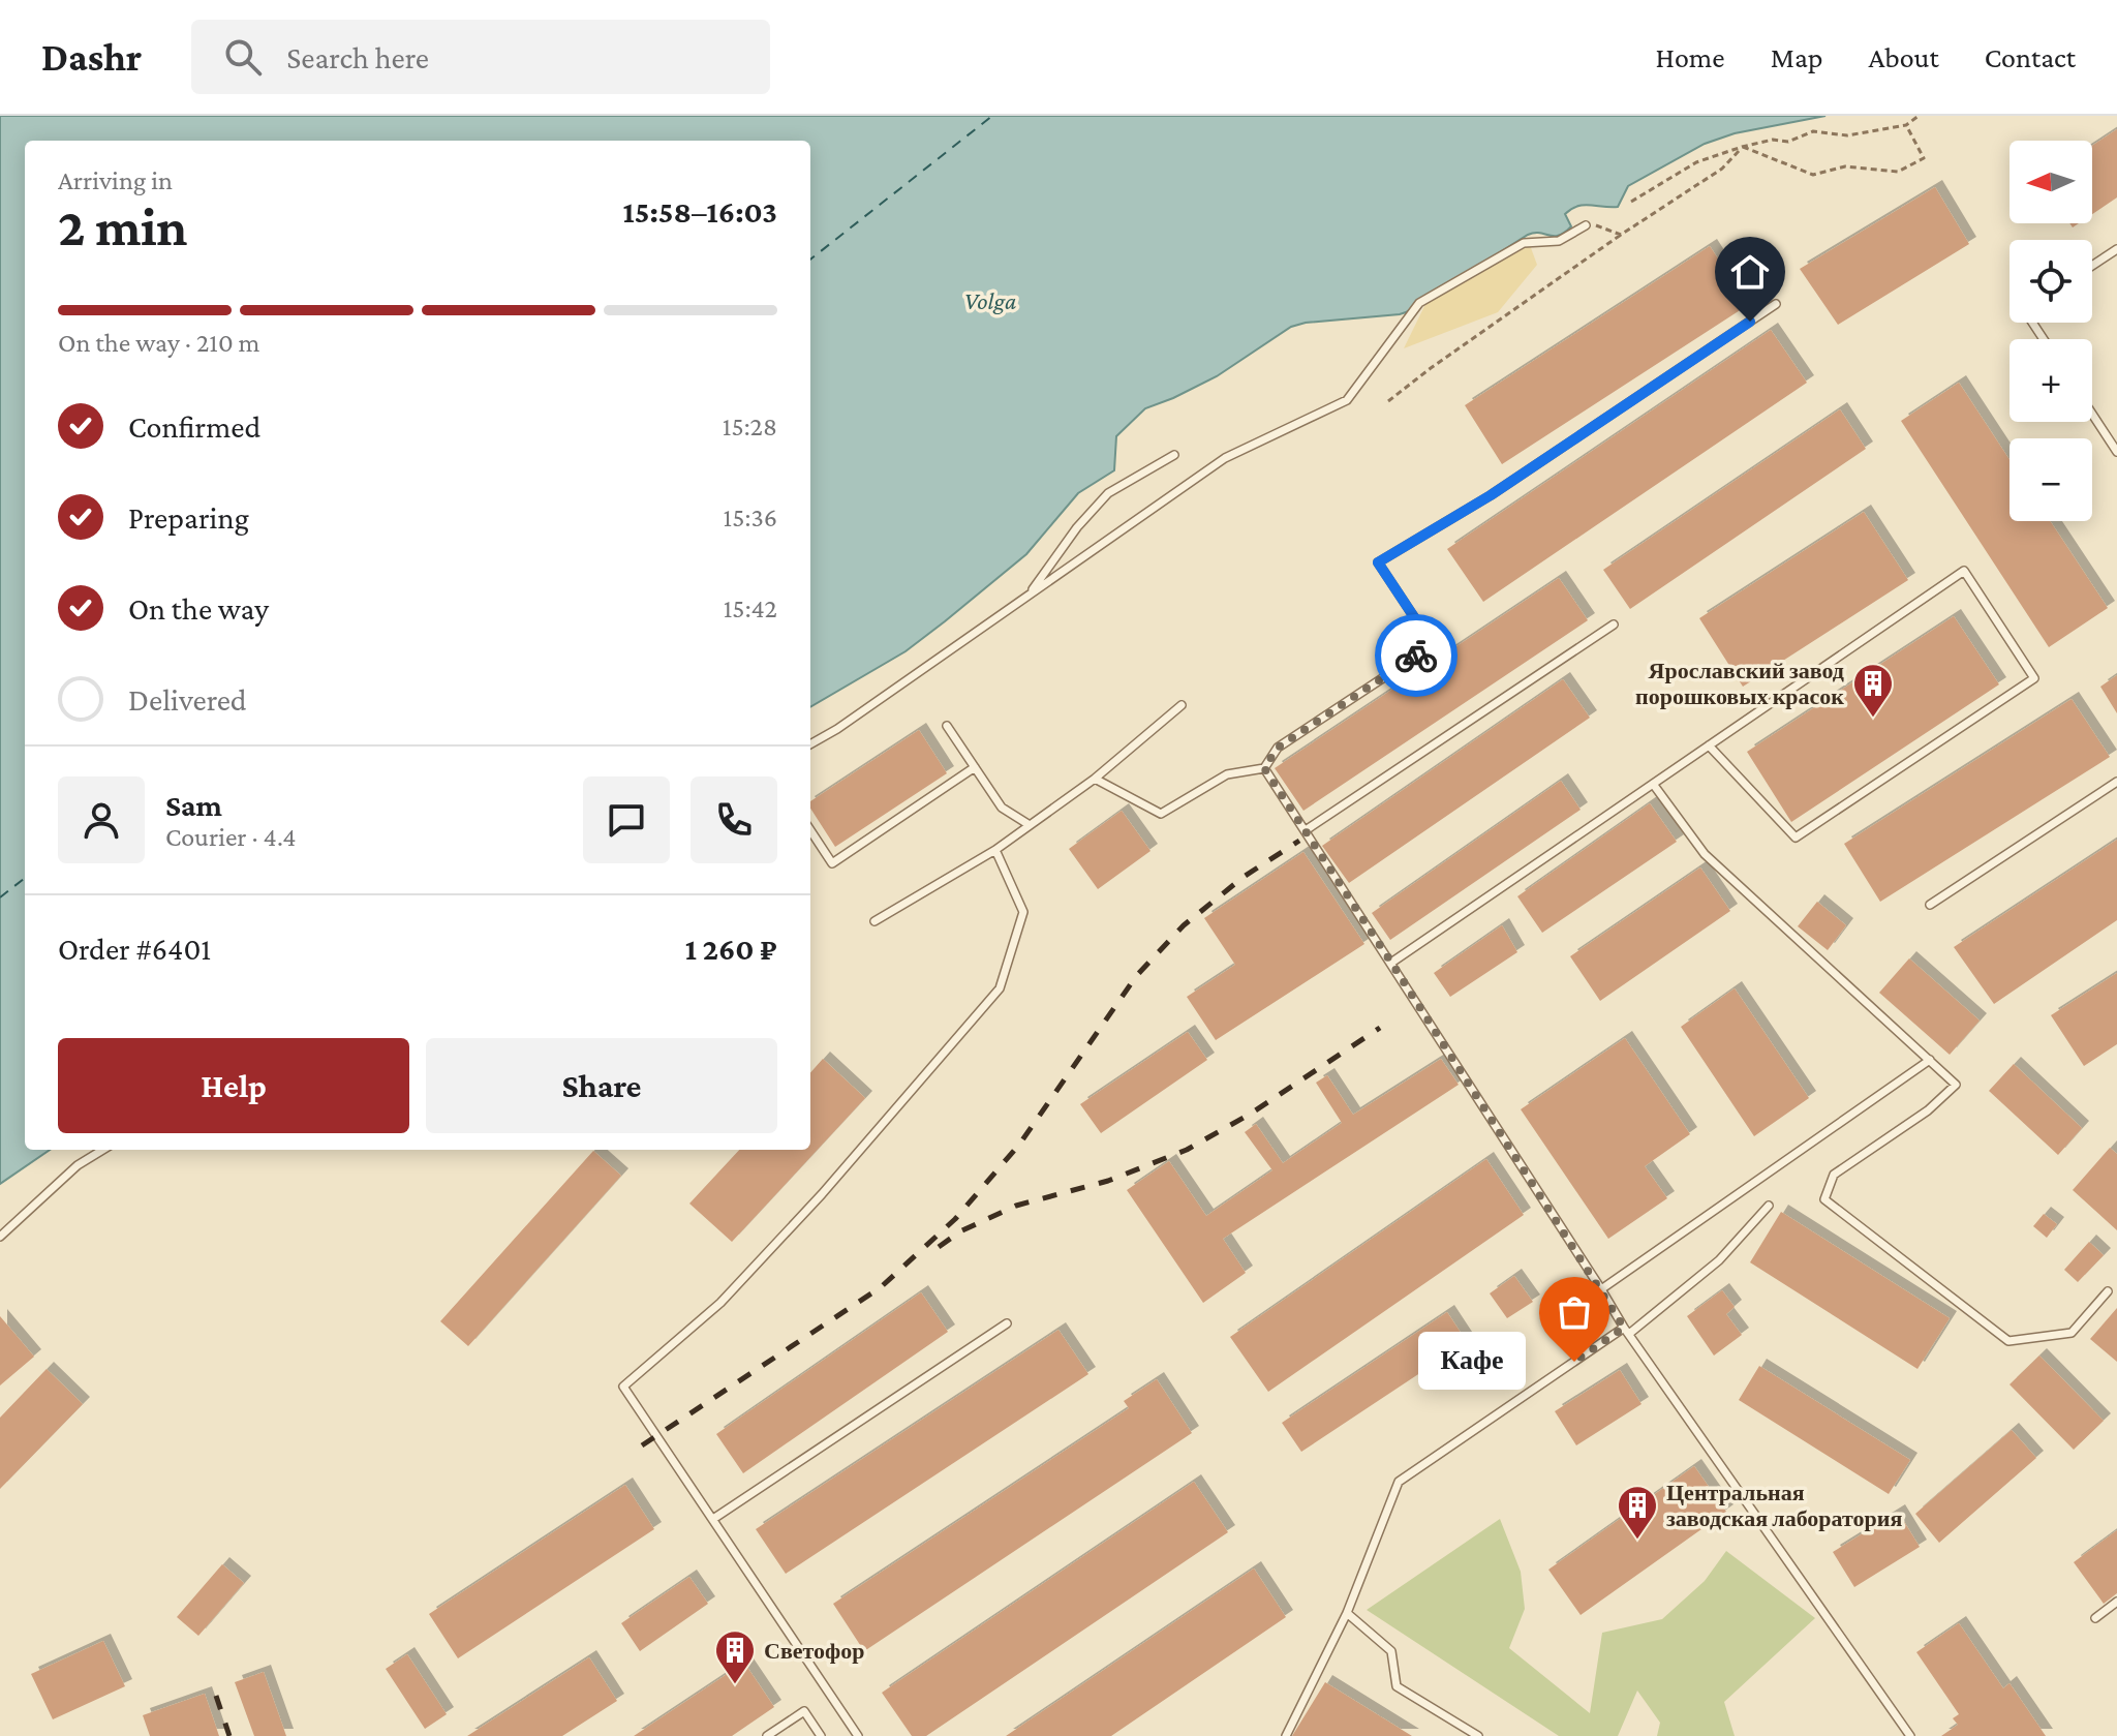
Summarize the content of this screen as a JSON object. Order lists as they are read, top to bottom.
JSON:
{
  "water": ["Volga"],
  "places": {
    "building": ["Ярославский завод порошковых красок", "Центральная заводская лаборатория", "Светофор"],
    "other": ["Кафе"]
  },
  "north": "left",
  "page": {
    "header": "Dashr",
    "search": "Search here",
    "nav": [
      "Home",
      "Map",
      "About",
      "Contact"
    ],
    "map_buttons": ["+", "−"],
    "heading": ["2 min", "Arriving in", "15:58–16:03"],
    "panel": [
      "Sam",
      "Courier · 4.4",
      "Order #6401",
      "1 260 ₽"
    ],
    "bar": "On the way · 210 m",
    "list": [
      ["Confirmed", "15:28"],
      ["Preparing", "15:36"],
      ["On the way", "15:42"],
      "Delivered"
    ],
    "buttons": ["Help", "Share"],
    "bubble": "Кафе"
  }
}
